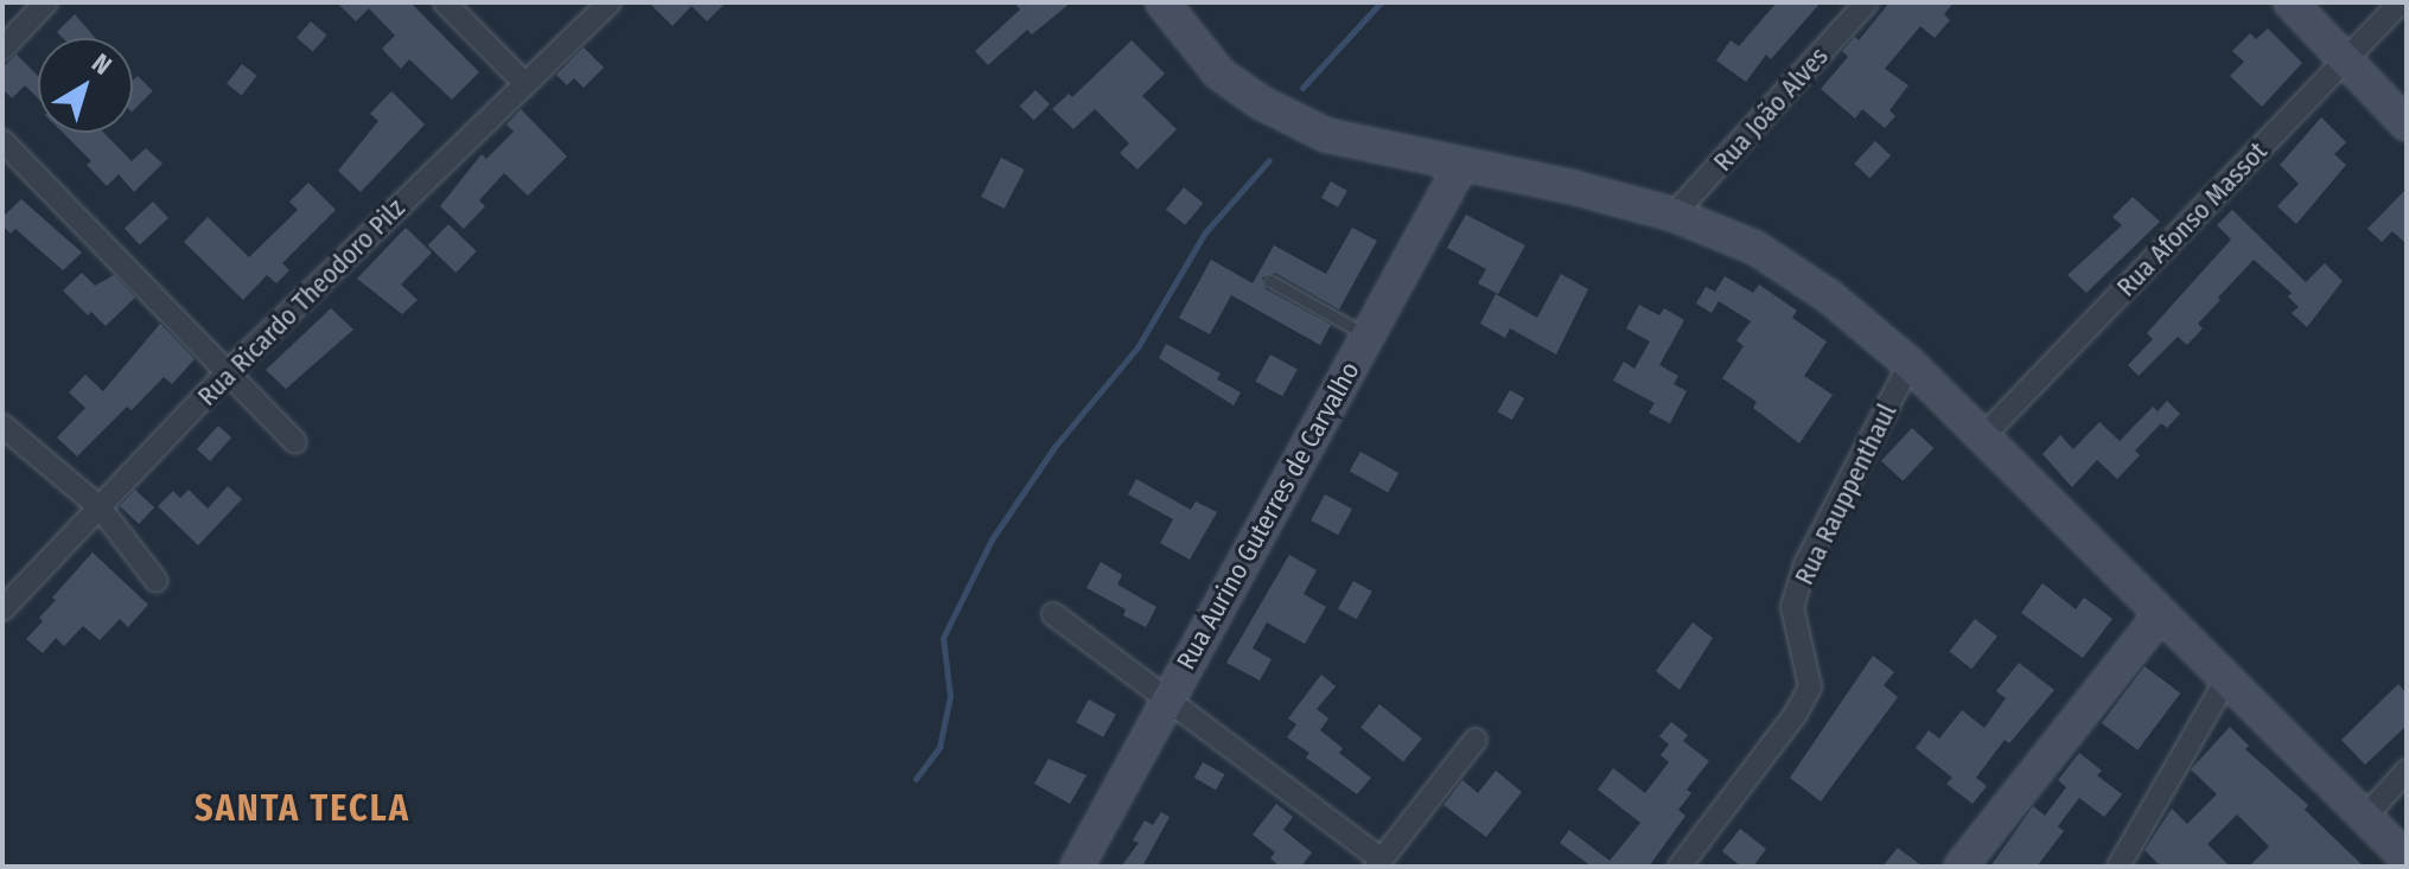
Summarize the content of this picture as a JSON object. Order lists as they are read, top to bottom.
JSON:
{
  "streets": {
    "main road": ["Rua Aurino Guterres de Carvalho"],
    "street": [
      "Rua João Alves",
      "Rua Afonso Massot",
      "Rua Ricardo Theodoro Pilz",
      "Rua Rauppenthaul"
    ]
  },
  "districts": ["SANTA TECLA"],
  "north": "top right"
}
